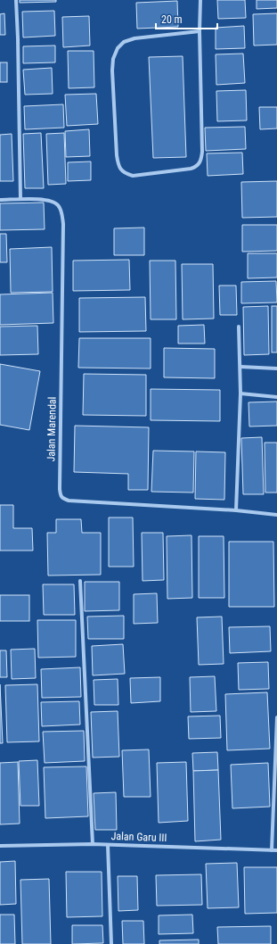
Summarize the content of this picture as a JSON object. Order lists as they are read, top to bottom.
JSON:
{
  "streets": {
    "street": ["Jalan Marendal", "Jalan Garu III"]
  },
  "scale_bar": "20 m"
}
